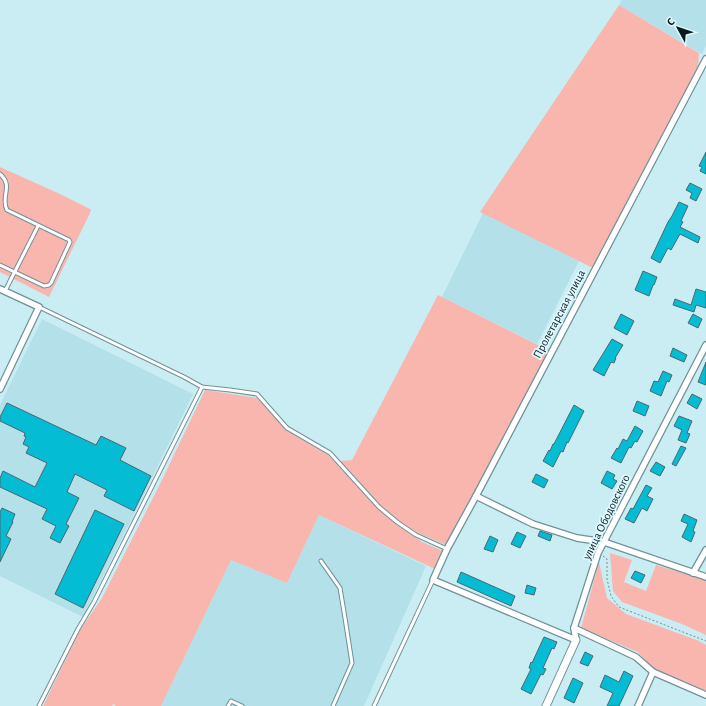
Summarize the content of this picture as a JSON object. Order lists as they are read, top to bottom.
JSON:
{
  "streets": {
    "street": ["Пролетарская улица", "улица Ободовского"]
  },
  "north": "top left"
}
